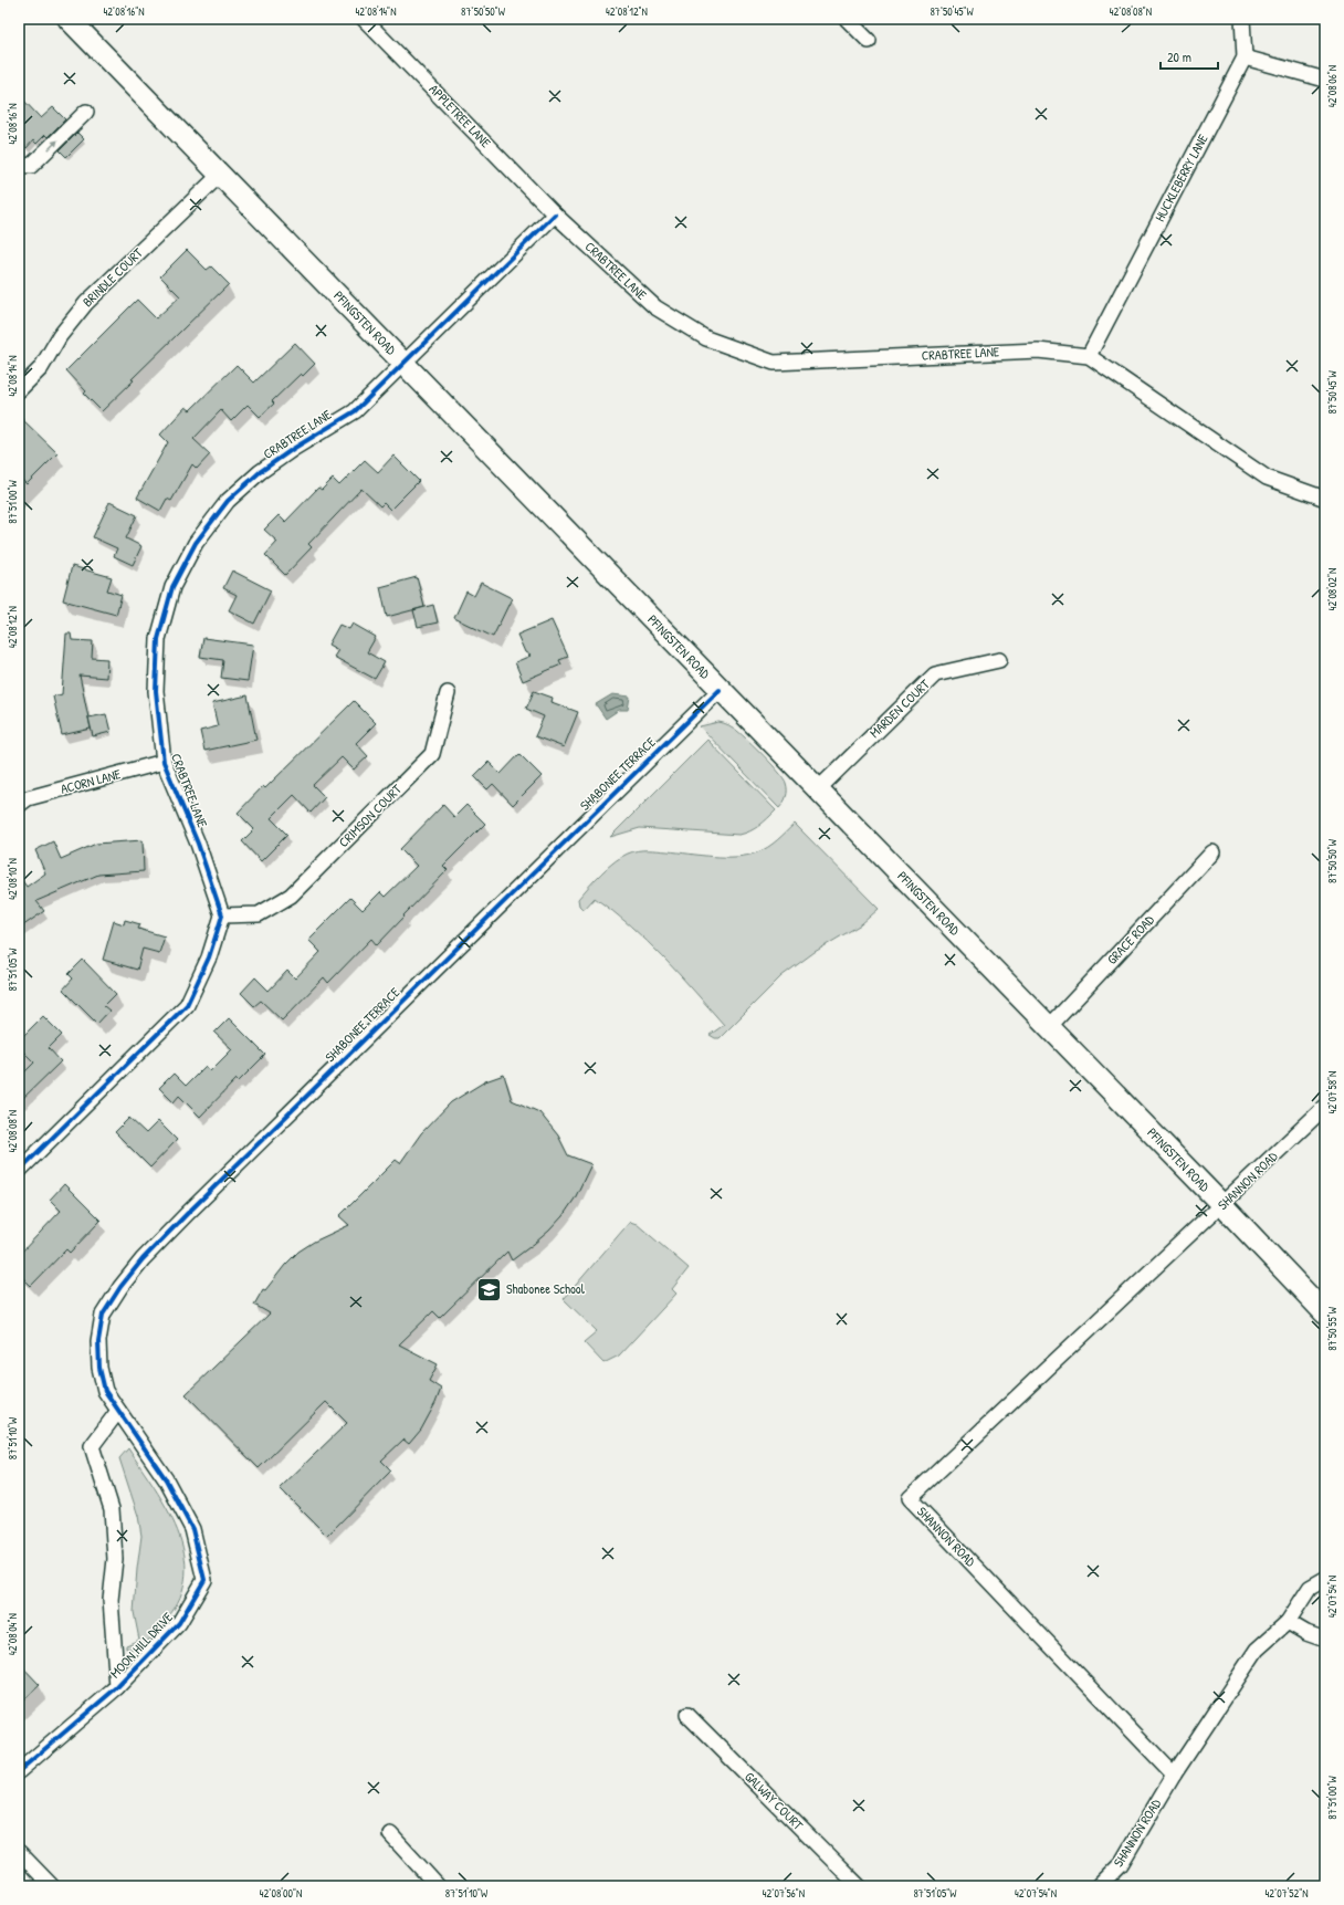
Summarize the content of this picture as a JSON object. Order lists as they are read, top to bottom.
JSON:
{
  "streets": {
    "main road": ["PFINGSTEN ROAD"],
    "street": [
      "APPLETREE LANE",
      "HUCKLEBERRY LANE",
      "CRABTREE LANE",
      "BRINDLE COURT",
      "MARDEN COURT",
      "SHABONEE TERRACE",
      "ACORN LANE",
      "CRIMSON COURT",
      "GRACE ROAD",
      "SHANNON ROAD",
      "MOON HILL DRIVE",
      "GALWAY COURT"
    ]
  },
  "crossings": [
    ["APPLETREE LANE", "CRABTREE LANE"],
    ["HUCKLEBERRY LANE", "CRABTREE LANE"],
    ["CRABTREE LANE", "PFINGSTEN ROAD"],
    ["CRABTREE LANE", "ACORN LANE"],
    ["CRABTREE LANE", "CRIMSON COURT"],
    ["BRINDLE COURT", "PFINGSTEN ROAD"],
    ["PFINGSTEN ROAD", "MARDEN COURT"],
    ["PFINGSTEN ROAD", "SHABONEE TERRACE"],
    ["PFINGSTEN ROAD", "GRACE ROAD"],
    ["PFINGSTEN ROAD", "SHANNON ROAD"],
    ["SHABONEE TERRACE", "MOON HILL DRIVE"]
  ],
  "places": {
    "school or university": ["Shabonee School"]
  },
  "scale_bar": "20 m",
  "coordinates": [
    "42°08'16\"N",
    "42°08'14\"N",
    "87°50'50\"W",
    "42°08'12\"N",
    "87°50'45\"W",
    "42°08'08\"N",
    "42°08'06\"N",
    "87°51'00\"W",
    "42°08'02\"N",
    "42°08'10\"N",
    "87°51'05\"W",
    "42°07'58\"N",
    "87°50'55\"W",
    "87°51'10\"W",
    "42°07'54\"N",
    "42°08'04\"N",
    "42°08'00\"N",
    "42°07'56\"N",
    "42°07'52\"N"
  ]
}
